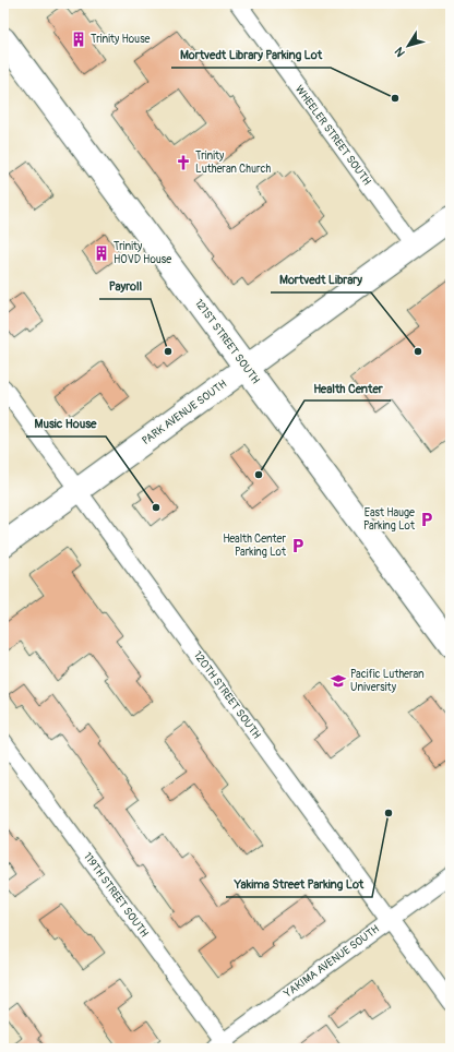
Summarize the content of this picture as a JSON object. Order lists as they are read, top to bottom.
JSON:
{
  "streets": {
    "street": [
      "WHEELER STREET SOUTH",
      "121ST STREET SOUTH",
      "PARK AVENUE SOUTH",
      "120TH STREET SOUTH",
      "119TH STREET SOUTH",
      "YAKIMA AVENUE SOUTH"
    ]
  },
  "crossings": [
    ["WHEELER STREET SOUTH", "PARK AVENUE SOUTH"],
    ["121ST STREET SOUTH", "PARK AVENUE SOUTH"],
    ["PARK AVENUE SOUTH", "120TH STREET SOUTH"],
    ["120TH STREET SOUTH", "YAKIMA AVENUE SOUTH"],
    ["119TH STREET SOUTH", "YAKIMA AVENUE SOUTH"]
  ],
  "places": {
    "building": ["Trinity House", "Trinity HOVD House"],
    "other": [
      "Mortvedt Library Parking Lot",
      "Payroll",
      "Mortvedt Library",
      "Health Center",
      "Music House",
      "Yakima Street Parking Lot"
    ],
    "church": ["Trinity Lutheran Church"],
    "parking": ["East Hauge Parking Lot", "Health Center Parking Lot"],
    "school or university": ["Pacific Lutheran University"]
  },
  "north": "bottom left"
}
